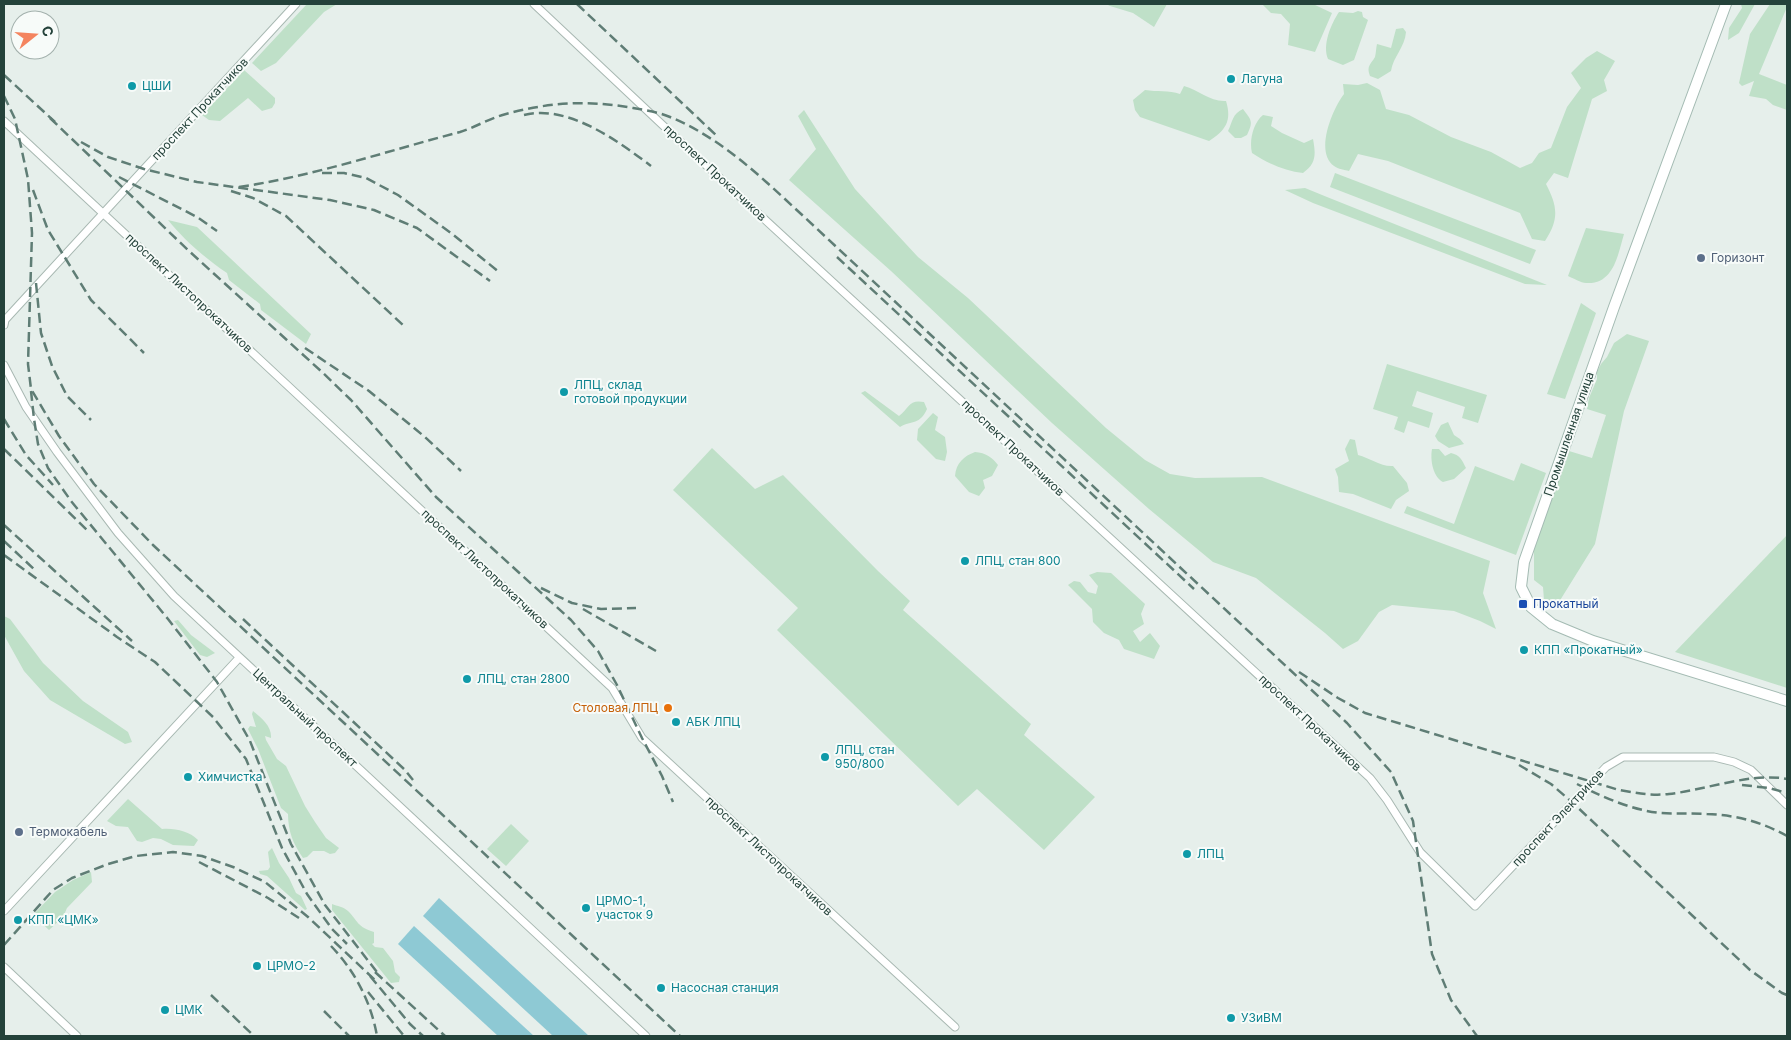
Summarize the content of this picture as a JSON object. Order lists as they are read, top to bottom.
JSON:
{
  "streets": {
    "street": [
      "проспект Прокатчиков",
      "проспект Листопрокатчиков",
      "Промышленная улица",
      "Центральный проспект",
      "проспект Электриков"
    ]
  },
  "crossings": [
    ["проспект Прокатчиков", "проспект Листопрокатчиков"],
    ["проспект Прокатчиков", "проспект Электриков"]
  ],
  "places": {
    "other": [
      "Лагуна",
      "ЦШИ",
      "Горизонт",
      "ЛПЦ, склад готовой продукции",
      "ЛПЦ, стан 800",
      "КПП «Прокатный»",
      "ЛПЦ, стан 2800",
      "Столовая ЛПЦ",
      "АБК ЛПЦ",
      "ЛПЦ, стан 950/800",
      "Химчистка",
      "Термокабель",
      "ЛПЦ",
      "ЦРМО-1, участок 9",
      "КПП «ЦМК»",
      "ЦРМО-2",
      "Насосная станция",
      "ЦМК",
      "УЗиВМ"
    ],
    "transit": ["Прокатный"]
  },
  "north": "right"
}
